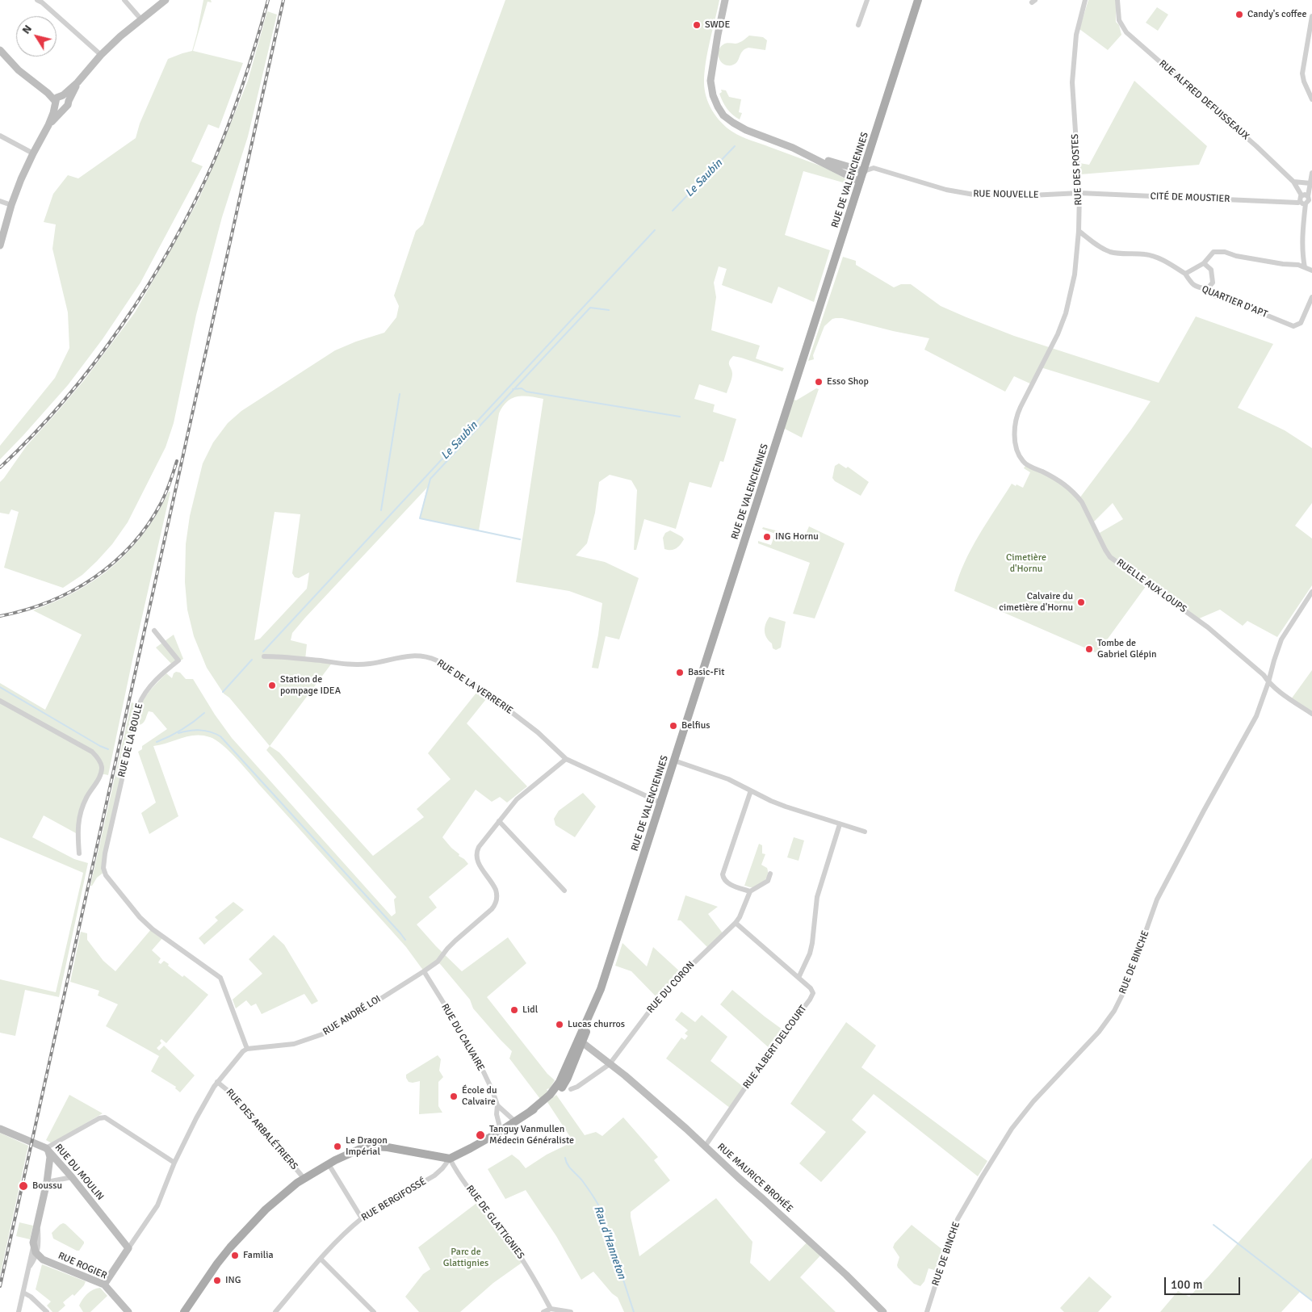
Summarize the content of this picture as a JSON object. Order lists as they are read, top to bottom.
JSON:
{
  "streets": {
    "main road": ["RUE DE VALENCIENNES"],
    "street": [
      "RUE ALFRED DEFUISSEAUX",
      "RUE DES POSTES",
      "RUE NOUVELLE",
      "CITÉ DE MOUSTIER",
      "QUARTIER D'APT",
      "RUELLE AUX LOUPS",
      "RUE DE LA VERRERIE",
      "RUE DE LA BOULE",
      "RUE DE BINCHE",
      "RUE DU CORON",
      "RUE ANDRÉ LOI",
      "RUE DU CALVAIRE",
      "RUE ALBERT DELCOURT",
      "RUE DES ARBALÉTRIERS",
      "RUE DU MOULIN",
      "RUE MAURICE BROHÉE",
      "RUE BERGIFOSSÉ",
      "RUE DE GLATTIGNIES",
      "RUE ROGIER"
    ]
  },
  "crossings": [
    ["RUE ALFRED DEFUISSEAUX", "CITÉ DE MOUSTIER"],
    ["RUE DES POSTES", "RUE NOUVELLE"],
    ["RUE DES POSTES", "CITÉ DE MOUSTIER"],
    ["RUE DES POSTES", "QUARTIER D'APT"],
    ["RUE DES POSTES", "RUELLE AUX LOUPS"],
    ["RUE DE VALENCIENNES", "RUE NOUVELLE"],
    ["RUE DE VALENCIENNES", "RUE DE LA VERRERIE"],
    ["RUE DE VALENCIENNES", "RUE DU CALVAIRE"],
    ["RUE DE VALENCIENNES", "RUE MAURICE BROHÉE"],
    ["RUE DE VALENCIENNES", "RUE BERGIFOSSÉ"],
    ["RUE DE VALENCIENNES", "RUE DE GLATTIGNIES"],
    ["RUE NOUVELLE", "CITÉ DE MOUSTIER"],
    ["RUELLE AUX LOUPS", "RUE DE BINCHE"],
    ["RUE DE LA VERRERIE", "RUE ANDRÉ LOI"],
    ["RUE DE LA BOULE", "RUE ANDRÉ LOI"],
    ["RUE DU CORON", "RUE ALBERT DELCOURT"],
    ["RUE DU CORON", "RUE MAURICE BROHÉE"],
    ["RUE ANDRÉ LOI", "RUE DU CALVAIRE"],
    ["RUE ALBERT DELCOURT", "RUE MAURICE BROHÉE"],
    ["RUE BERGIFOSSÉ", "RUE DE GLATTIGNIES"]
  ],
  "water": ["Le Saubin", "Rau d'Hanneton"],
  "parks": ["Cimetière d'Hornu", "Parc de Glattignies"],
  "places": [
    "Candy's coffee",
    "SWDE",
    "Esso Shop",
    "ING Hornu",
    "Calvaire du cimetière d'Hornu",
    "Tombe de Gabriel Glépin",
    "Basic-Fit",
    "Station de pompage IDEA",
    "Belfius",
    "Lidl",
    "Lucas churros",
    "École du Calvaire",
    "Tanguy Vanmullen Médecin Généraliste",
    "Le Dragon Impérial",
    "Boussu",
    "Familia",
    "ING"
  ],
  "scale_bar": "100 m",
  "north": "top left"
}
